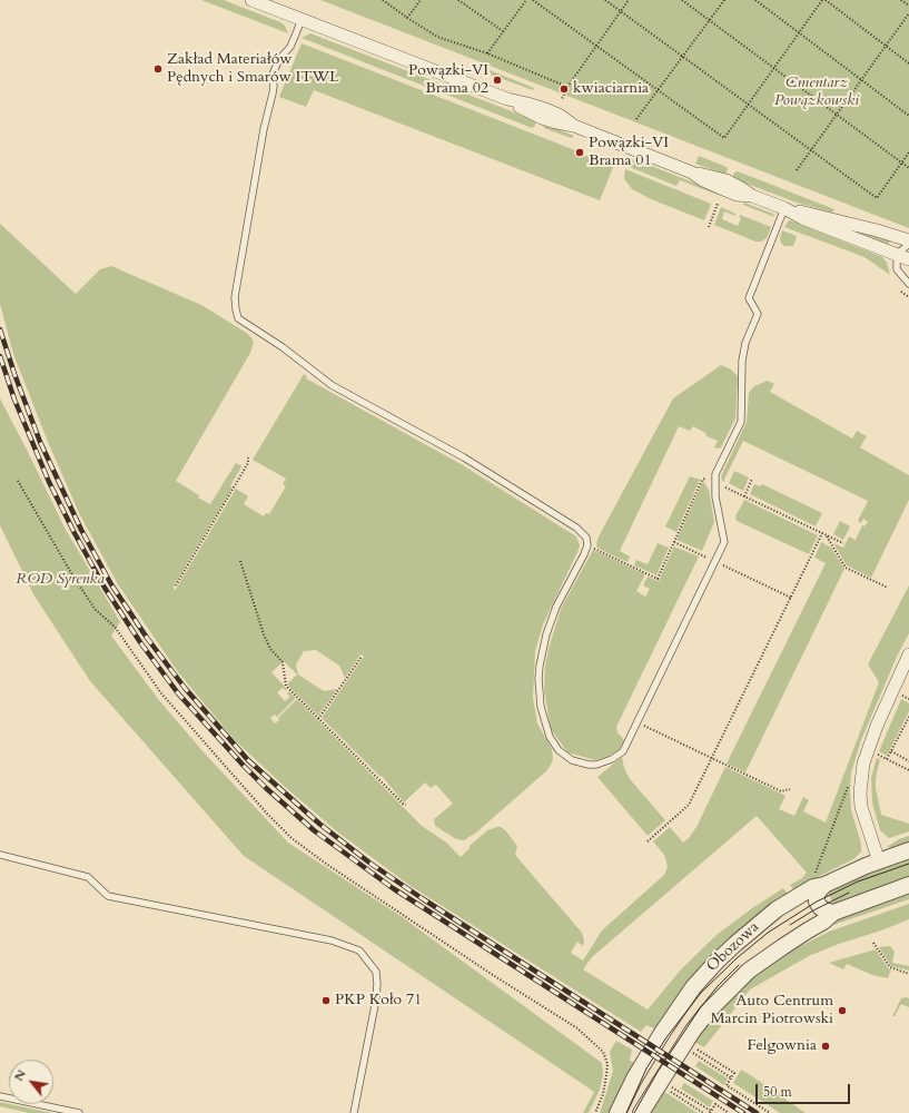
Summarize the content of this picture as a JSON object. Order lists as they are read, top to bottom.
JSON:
{
  "streets": {
    "street": ["Obozowa"]
  },
  "parks": ["Cmentarz Powązkowski", "ROD Syrenka"],
  "places": [
    "Zakład Materiałów Pędnych i Smarów ITWL",
    "Powązki-VI Brama 02",
    "kwiaciarnia",
    "Powązki-VI Brama 01",
    "PKP Koło 71",
    "Auto Centrum Marcin Piotrowski",
    "Felgownia"
  ],
  "scale_bar": "50 m",
  "north": "top left"
}
